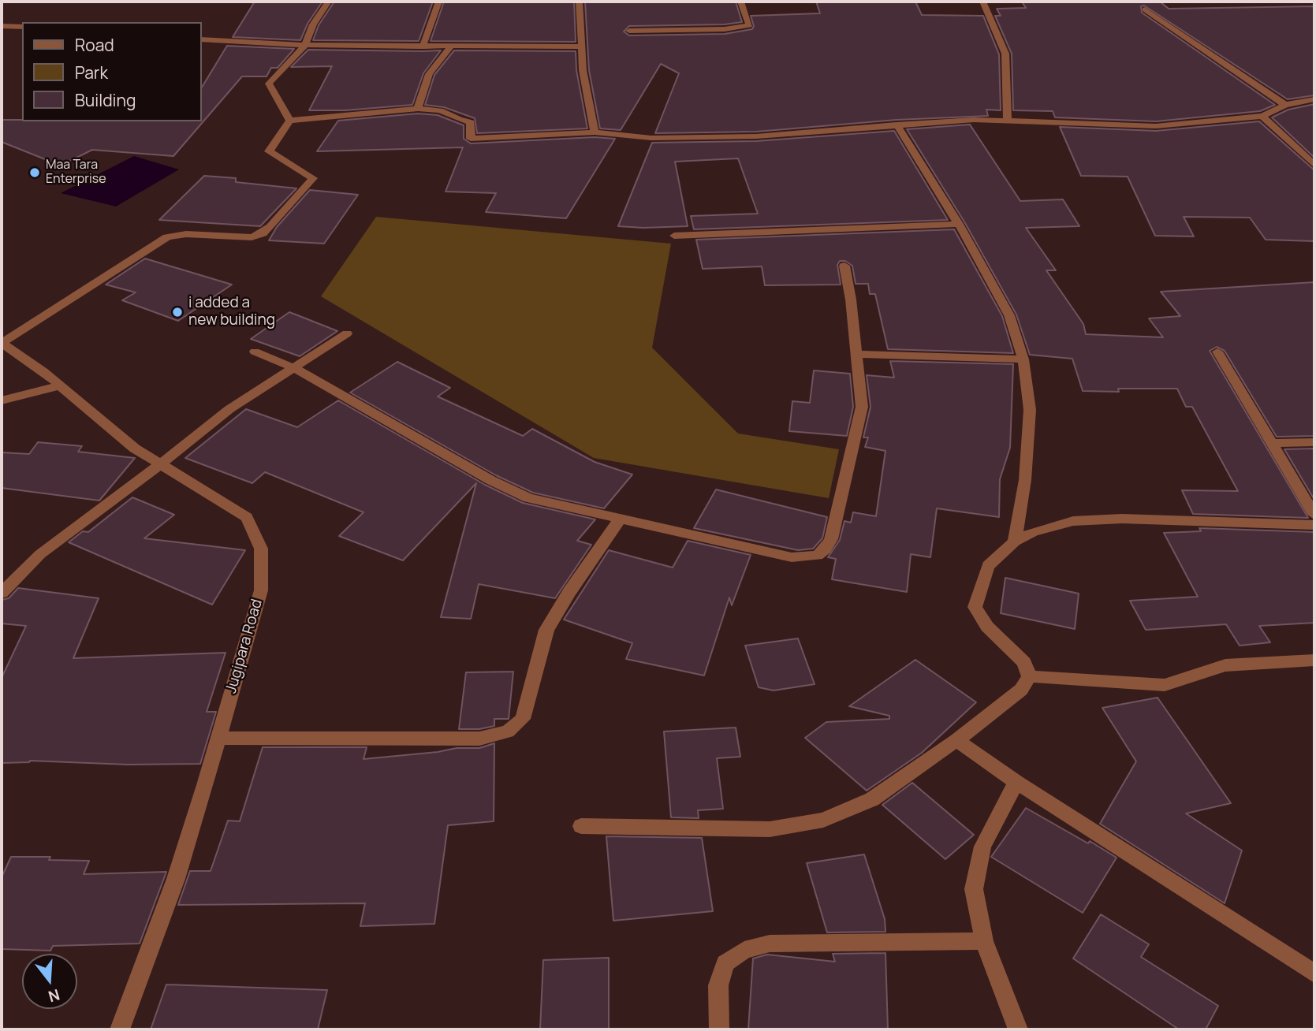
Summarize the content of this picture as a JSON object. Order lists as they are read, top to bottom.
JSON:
{
  "streets": {
    "street": ["Jugipara Road"]
  },
  "places": ["Maa Tara Enterprise", "i added a new building"],
  "legend": ["Road", "Park", "Building"],
  "north": "bottom"
}
